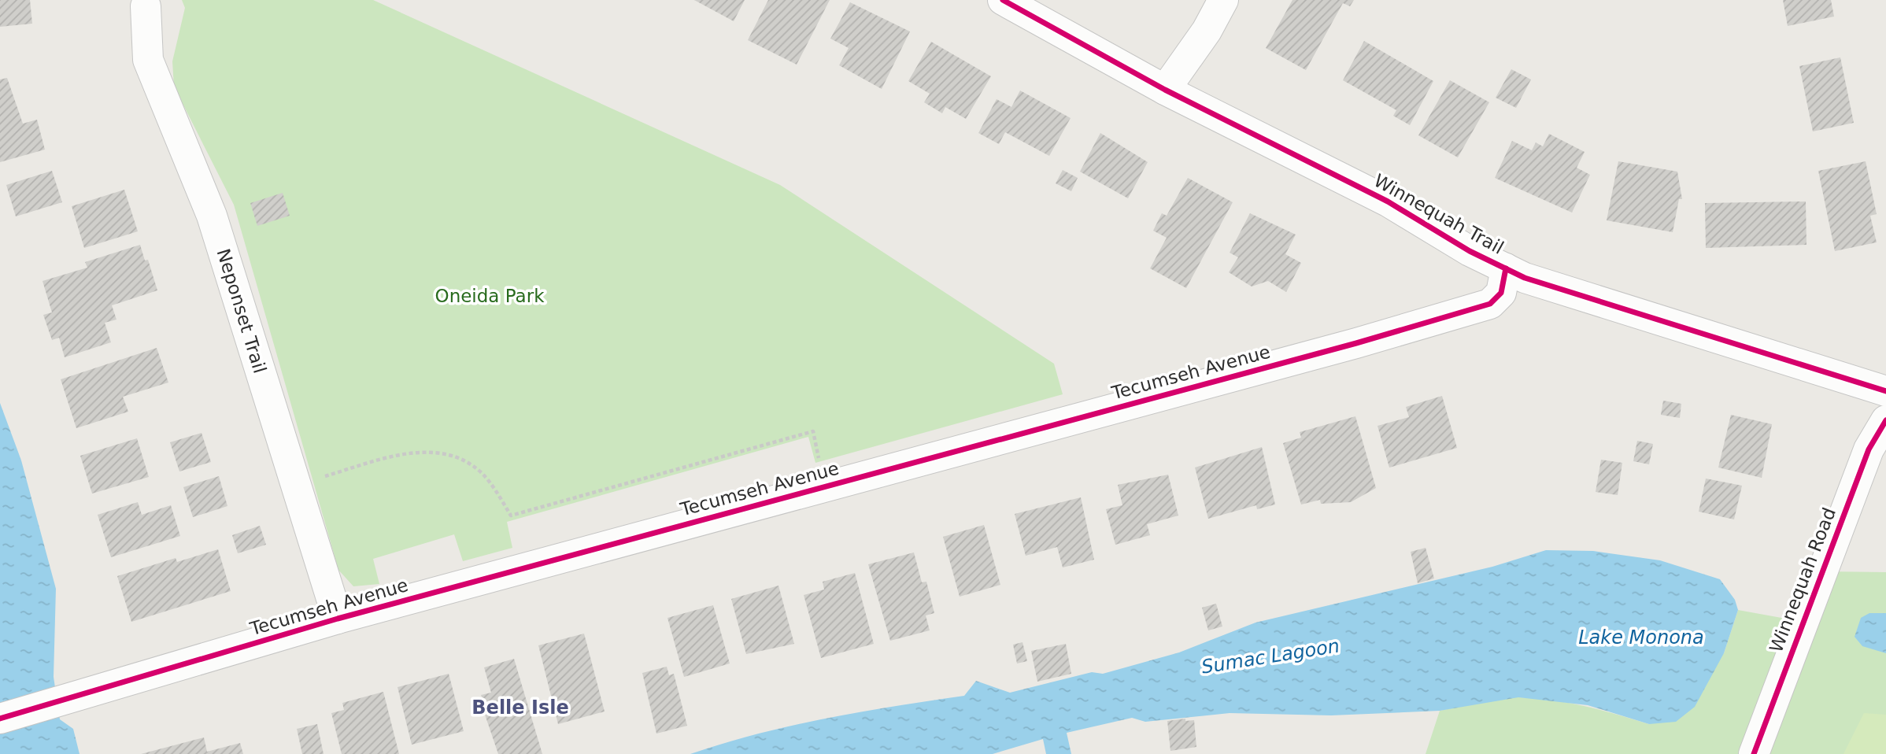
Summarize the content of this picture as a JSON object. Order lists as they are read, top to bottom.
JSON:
{
  "streets": {
    "street": [
      "Winnequah Trail",
      "Neponset Trail",
      "Tecumseh Avenue",
      "Winnequah Road"
    ]
  },
  "crossings": [
    ["Winnequah Trail", "Tecumseh Avenue"],
    ["Neponset Trail", "Tecumseh Avenue"]
  ],
  "districts": ["Belle Isle"],
  "water": ["Lake Monona", "Sumac Lagoon"],
  "parks": ["Oneida Park"]
}
